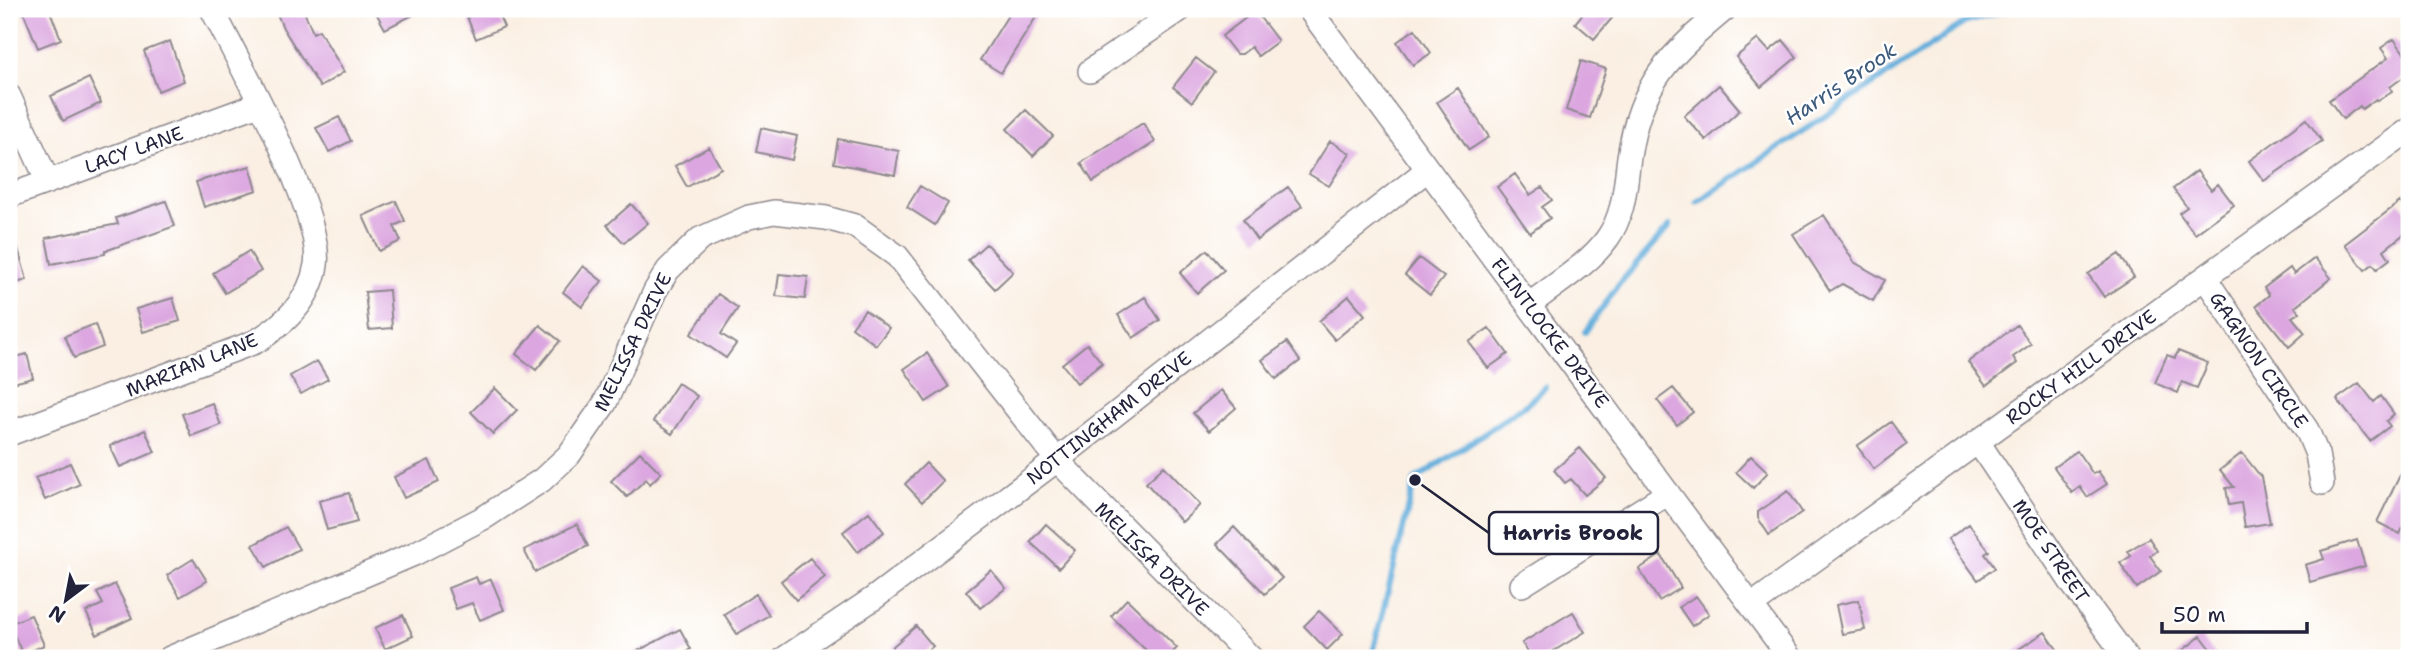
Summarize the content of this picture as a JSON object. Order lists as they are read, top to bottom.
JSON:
{
  "streets": {
    "street": [
      "LACY LANE",
      "FLINTLOCKE DRIVE",
      "MELISSA DRIVE",
      "GAGNON CIRCLE",
      "MARIAN LANE",
      "ROCKY HILL DRIVE",
      "NOTTINGHAM DRIVE",
      "MOE STREET"
    ]
  },
  "crossings": [
    ["LACY LANE", "MARIAN LANE"],
    ["FLINTLOCKE DRIVE", "ROCKY HILL DRIVE"],
    ["FLINTLOCKE DRIVE", "NOTTINGHAM DRIVE"],
    ["MELISSA DRIVE", "NOTTINGHAM DRIVE"],
    ["GAGNON CIRCLE", "ROCKY HILL DRIVE"],
    ["ROCKY HILL DRIVE", "MOE STREET"]
  ],
  "water": ["Harris Brook"],
  "places": ["Harris Brook"],
  "scale_bar": "50 m",
  "north": "bottom left"
}
